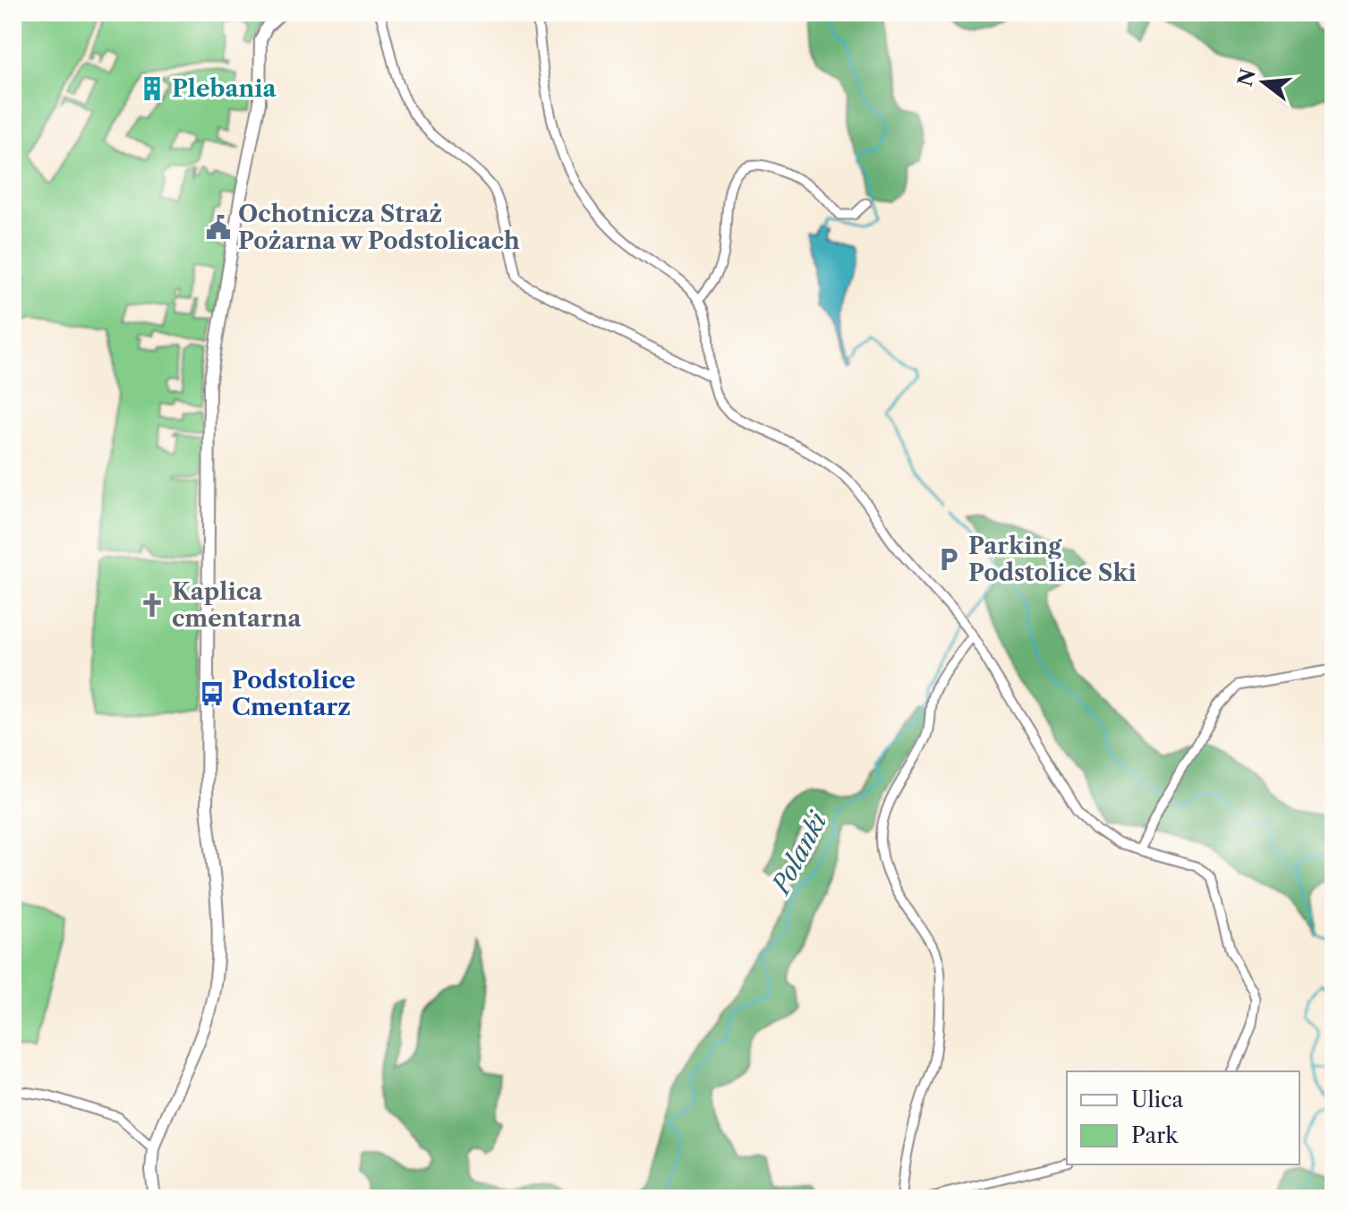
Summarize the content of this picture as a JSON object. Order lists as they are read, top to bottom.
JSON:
{
  "water": ["Polanki"],
  "places": {
    "building": ["Plebania"],
    "public building": ["Ochotnicza Straż Pożarna w Podstolicach"],
    "parking": ["Parking Podstolice Ski"],
    "church": ["Kaplica cmentarna"],
    "bus stop": ["Podstolice Cmentarz"]
  },
  "legend": ["Ulica", "Park"],
  "north": "left"
}
